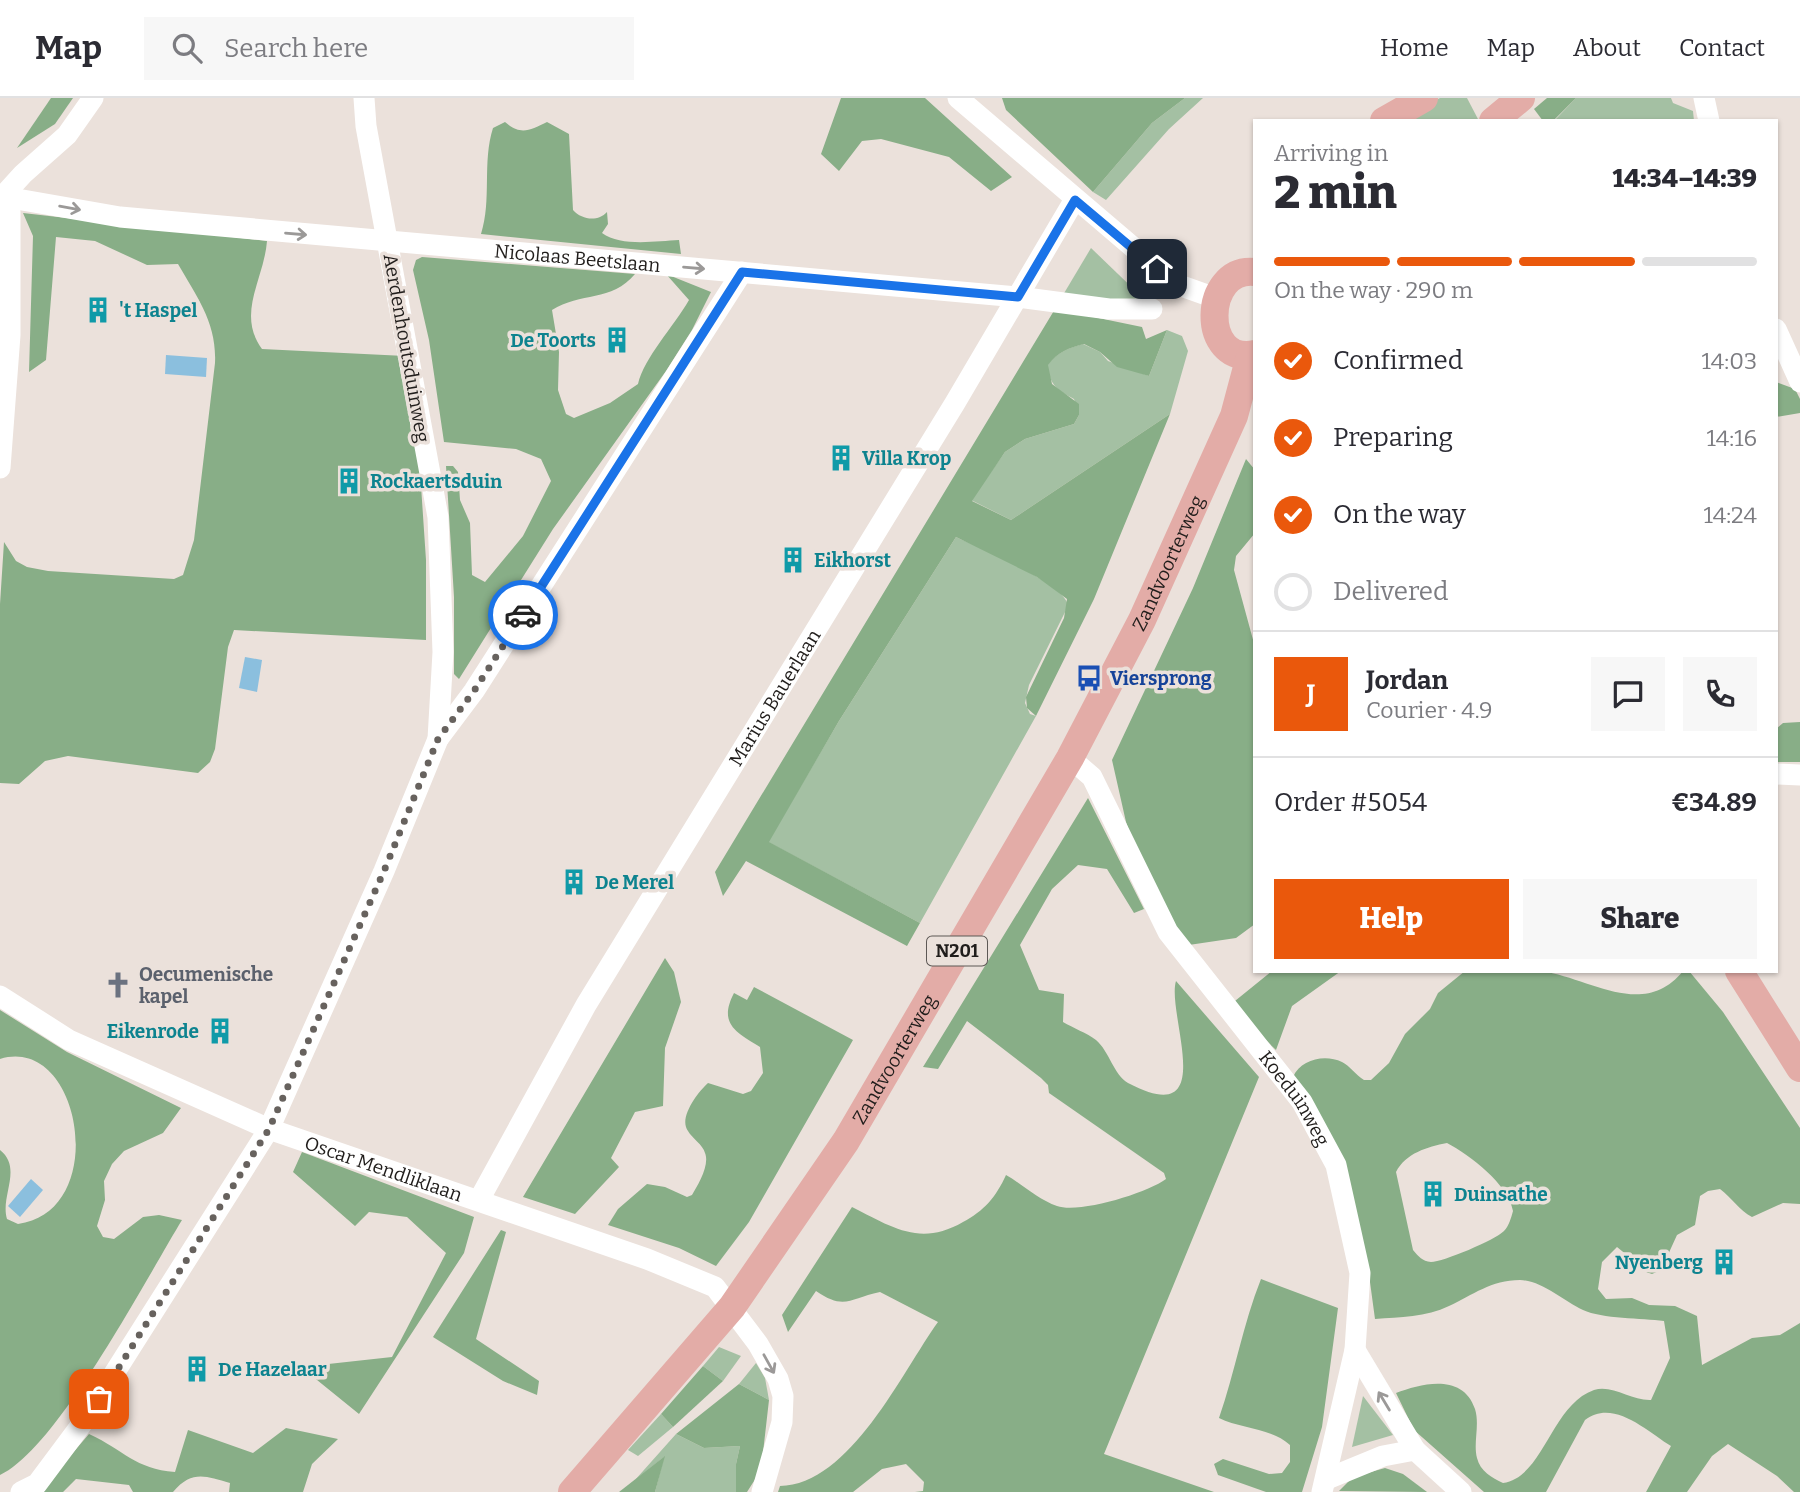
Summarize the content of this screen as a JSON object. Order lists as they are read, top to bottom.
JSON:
{
  "streets": {
    "main road": ["Zandvoorterweg", "N201"],
    "street": [
      "Nicolaas Beetslaan",
      "Aerdenhoutsduinweg",
      "Marius Bauerlaan",
      "Koeduinweg",
      "Oscar Mendliklaan"
    ]
  },
  "crossings": [
    ["Nicolaas Beetslaan", "Aerdenhoutsduinweg"],
    ["Nicolaas Beetslaan", "Marius Bauerlaan"],
    ["Aerdenhoutsduinweg", "Oscar Mendliklaan"],
    ["Zandvoorterweg", "N201"],
    ["Zandvoorterweg", "Koeduinweg"],
    ["Zandvoorterweg", "Oscar Mendliklaan"],
    ["Marius Bauerlaan", "Oscar Mendliklaan"]
  ],
  "one_way": ["Nicolaas Beetslaan"],
  "places": {
    "building": [
      "'t Haspel",
      "De Toorts",
      "Villa Krop",
      "Rockaertsduin",
      "Eikhorst",
      "De Merel",
      "Eikenrode",
      "Duinsathe",
      "Nyenberg",
      "De Hazelaar"
    ],
    "bus stop": ["Viersprong"],
    "church": ["Oecumenische kapel"]
  },
  "page": {
    "header": "Map",
    "search": "Search here",
    "nav": [
      "Home",
      "Map",
      "About",
      "Contact"
    ],
    "heading": ["2 min", "Arriving in", "14:34–14:39"],
    "panel": [
      "Jordan",
      "Courier · 4.9",
      "Order #5054",
      "€34.89"
    ],
    "bar": "On the way · 290 m",
    "list": [
      ["Confirmed", "14:03"],
      ["Preparing", "14:16"],
      ["On the way", "14:24"],
      "Delivered"
    ],
    "round": "J",
    "buttons": ["Help", "Share"]
  }
}
